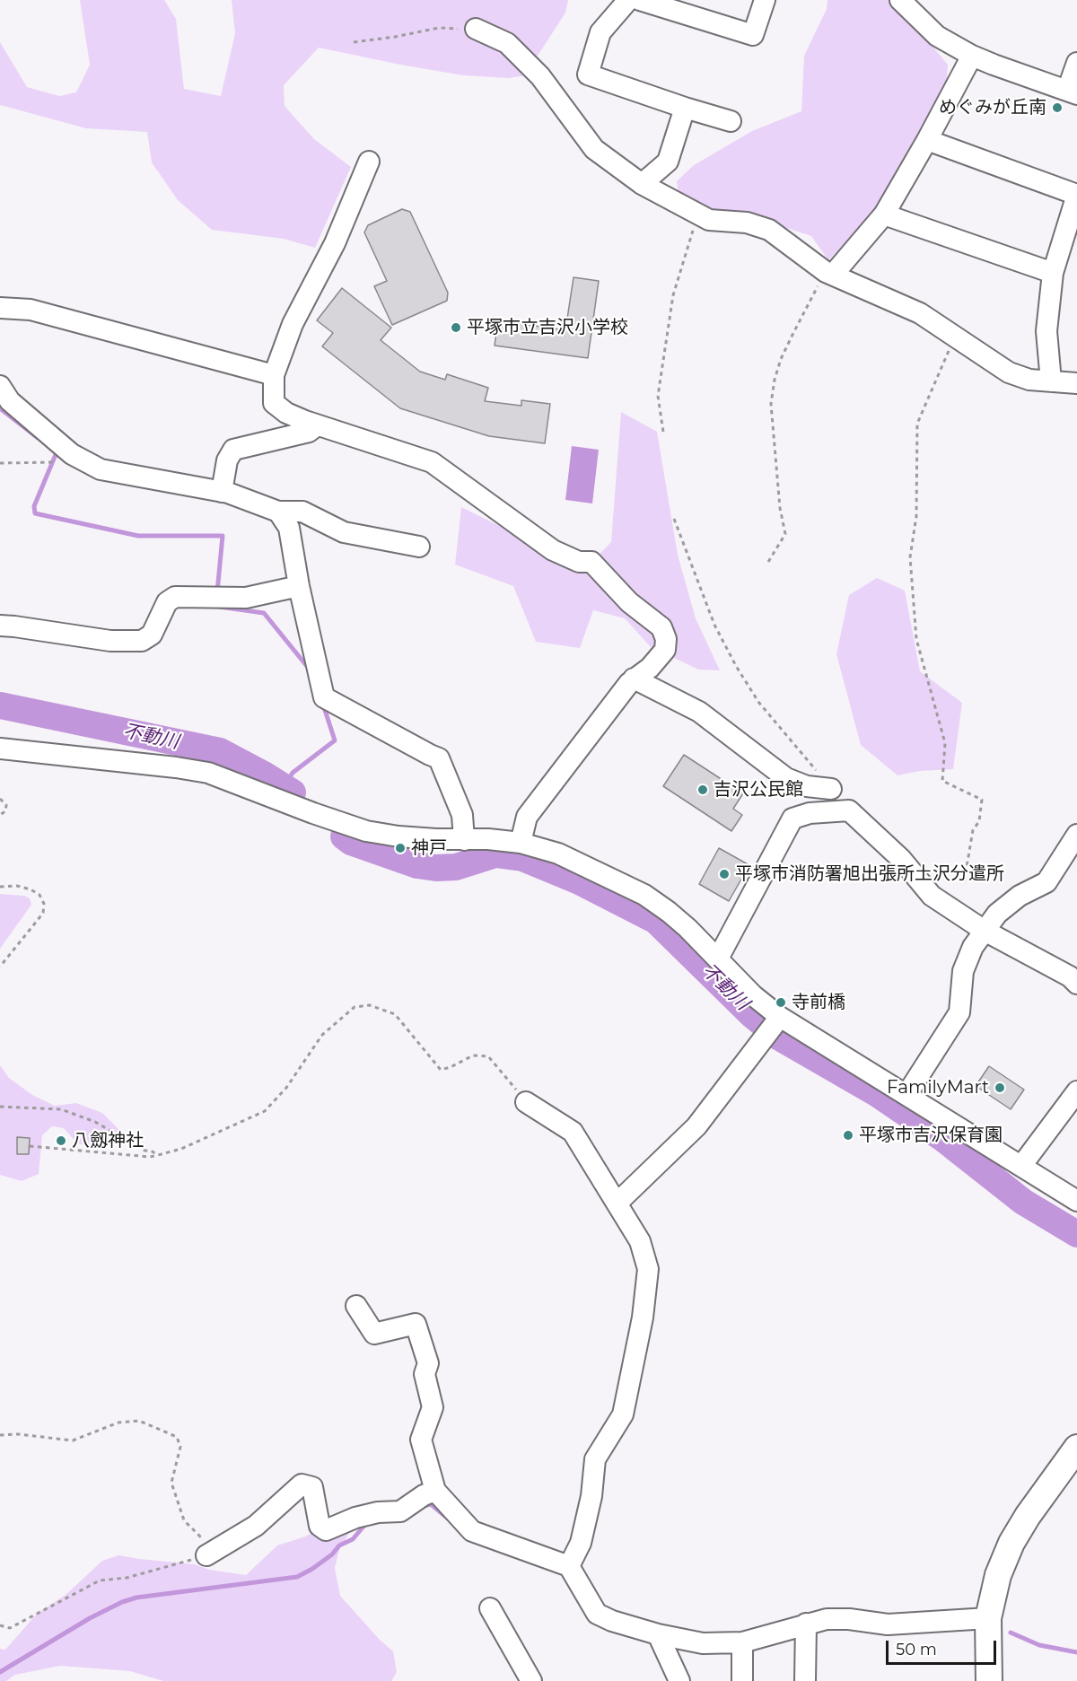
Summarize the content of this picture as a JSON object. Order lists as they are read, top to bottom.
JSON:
{
  "water": ["不動川"],
  "places": [
    "めぐみが丘南",
    "平塚市立吉沢小学校",
    "吉沢公民館",
    "神戸",
    "平塚市消防署旭出張所土沢分遣所",
    "寺前橋",
    "FamilyMart",
    "平塚市吉沢保育園",
    "八劔神社"
  ],
  "scale_bar": "50 m"
}
